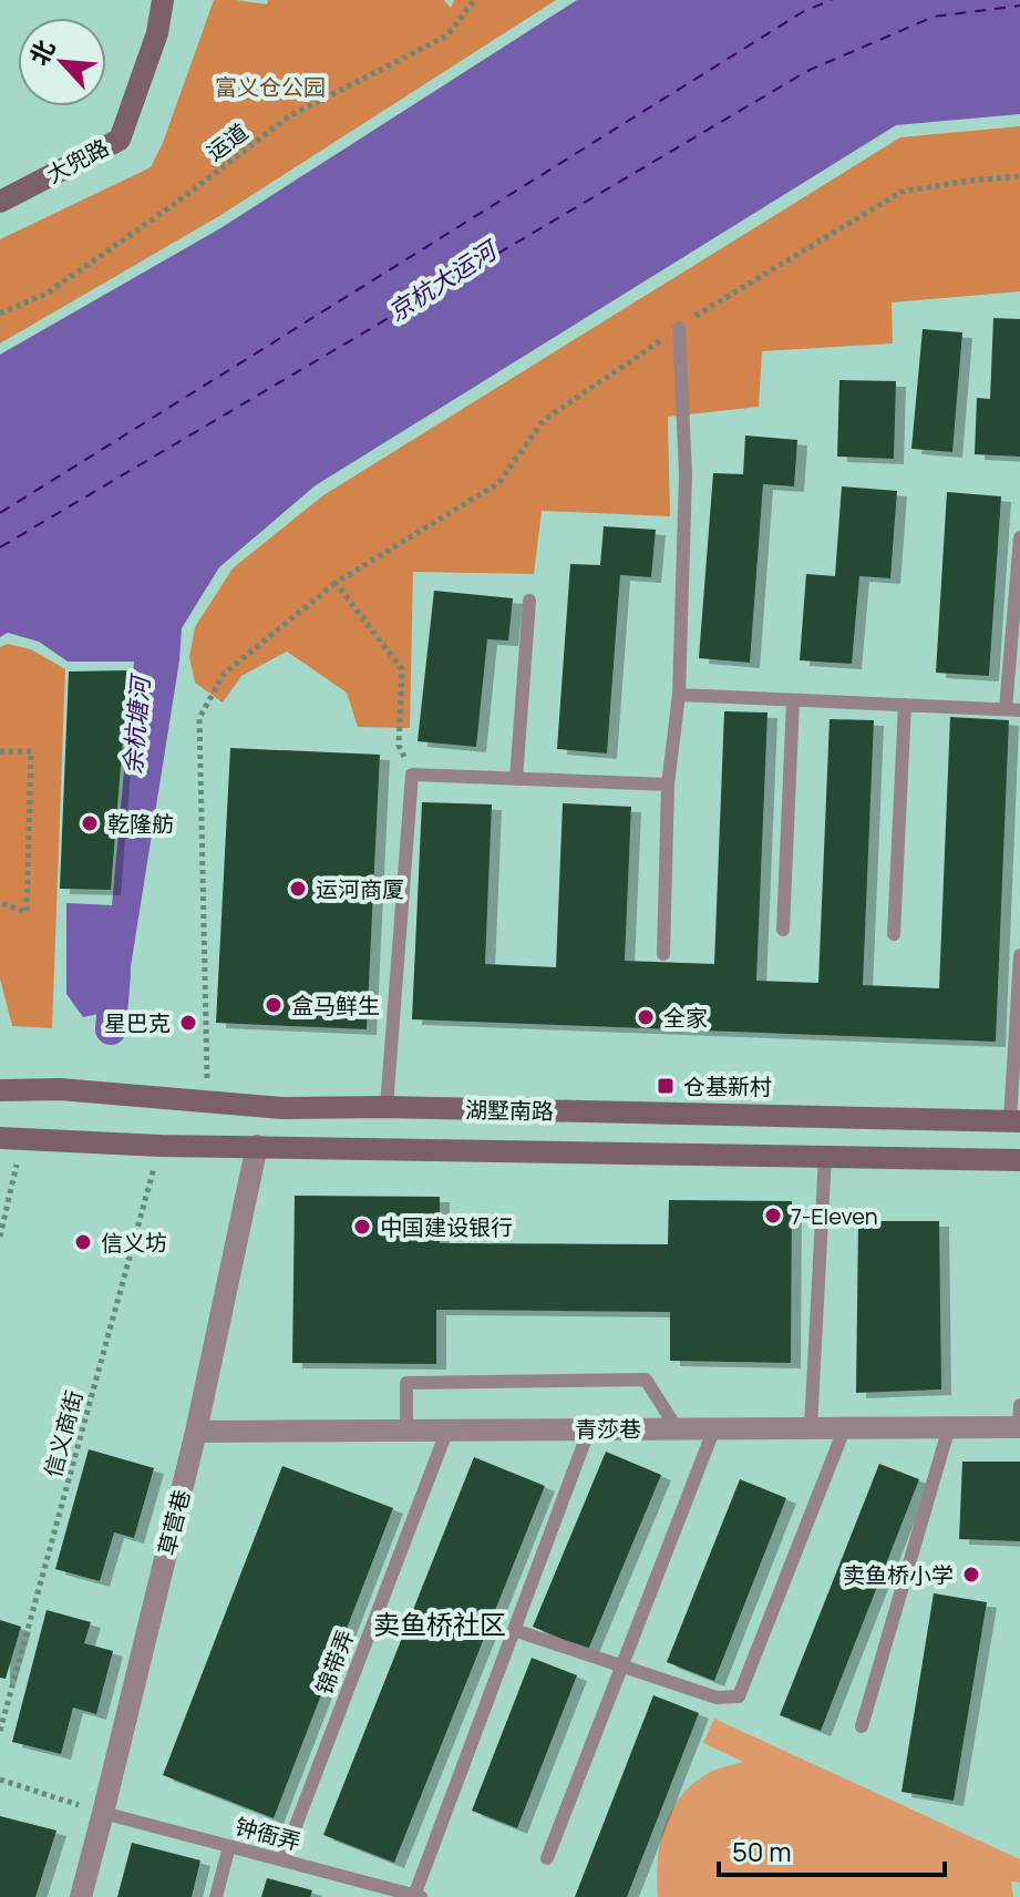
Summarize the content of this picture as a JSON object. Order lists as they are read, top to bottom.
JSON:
{
  "streets": {
    "main road": ["大兜路", "湖墅南路"],
    "street": ["青莎巷", "草营巷"],
    "lane": ["锦带弄", "钟衙弄"],
    "path": ["运道", "信义商街"]
  },
  "crossings": [
    ["湖墅南路", "信义商街"],
    ["湖墅南路", "草营巷"],
    ["青莎巷", "草营巷"],
    ["青莎巷", "锦带弄"],
    ["草营巷", "钟衙弄"],
    ["锦带弄", "钟衙弄"]
  ],
  "districts": ["卖鱼桥社区"],
  "water": ["京杭大运河", "余杭塘河"],
  "parks": ["富义仓公园"],
  "places": {
    "other": [
      "乾隆舫",
      "运河商厦",
      "盒马鲜生",
      "全家",
      "星巴克",
      "7-Eleven",
      "中国建设银行",
      "信义坊",
      "卖鱼桥小学"
    ],
    "transit": ["仓基新村"]
  },
  "scale_bar": "50 m",
  "north": "top left"
}
